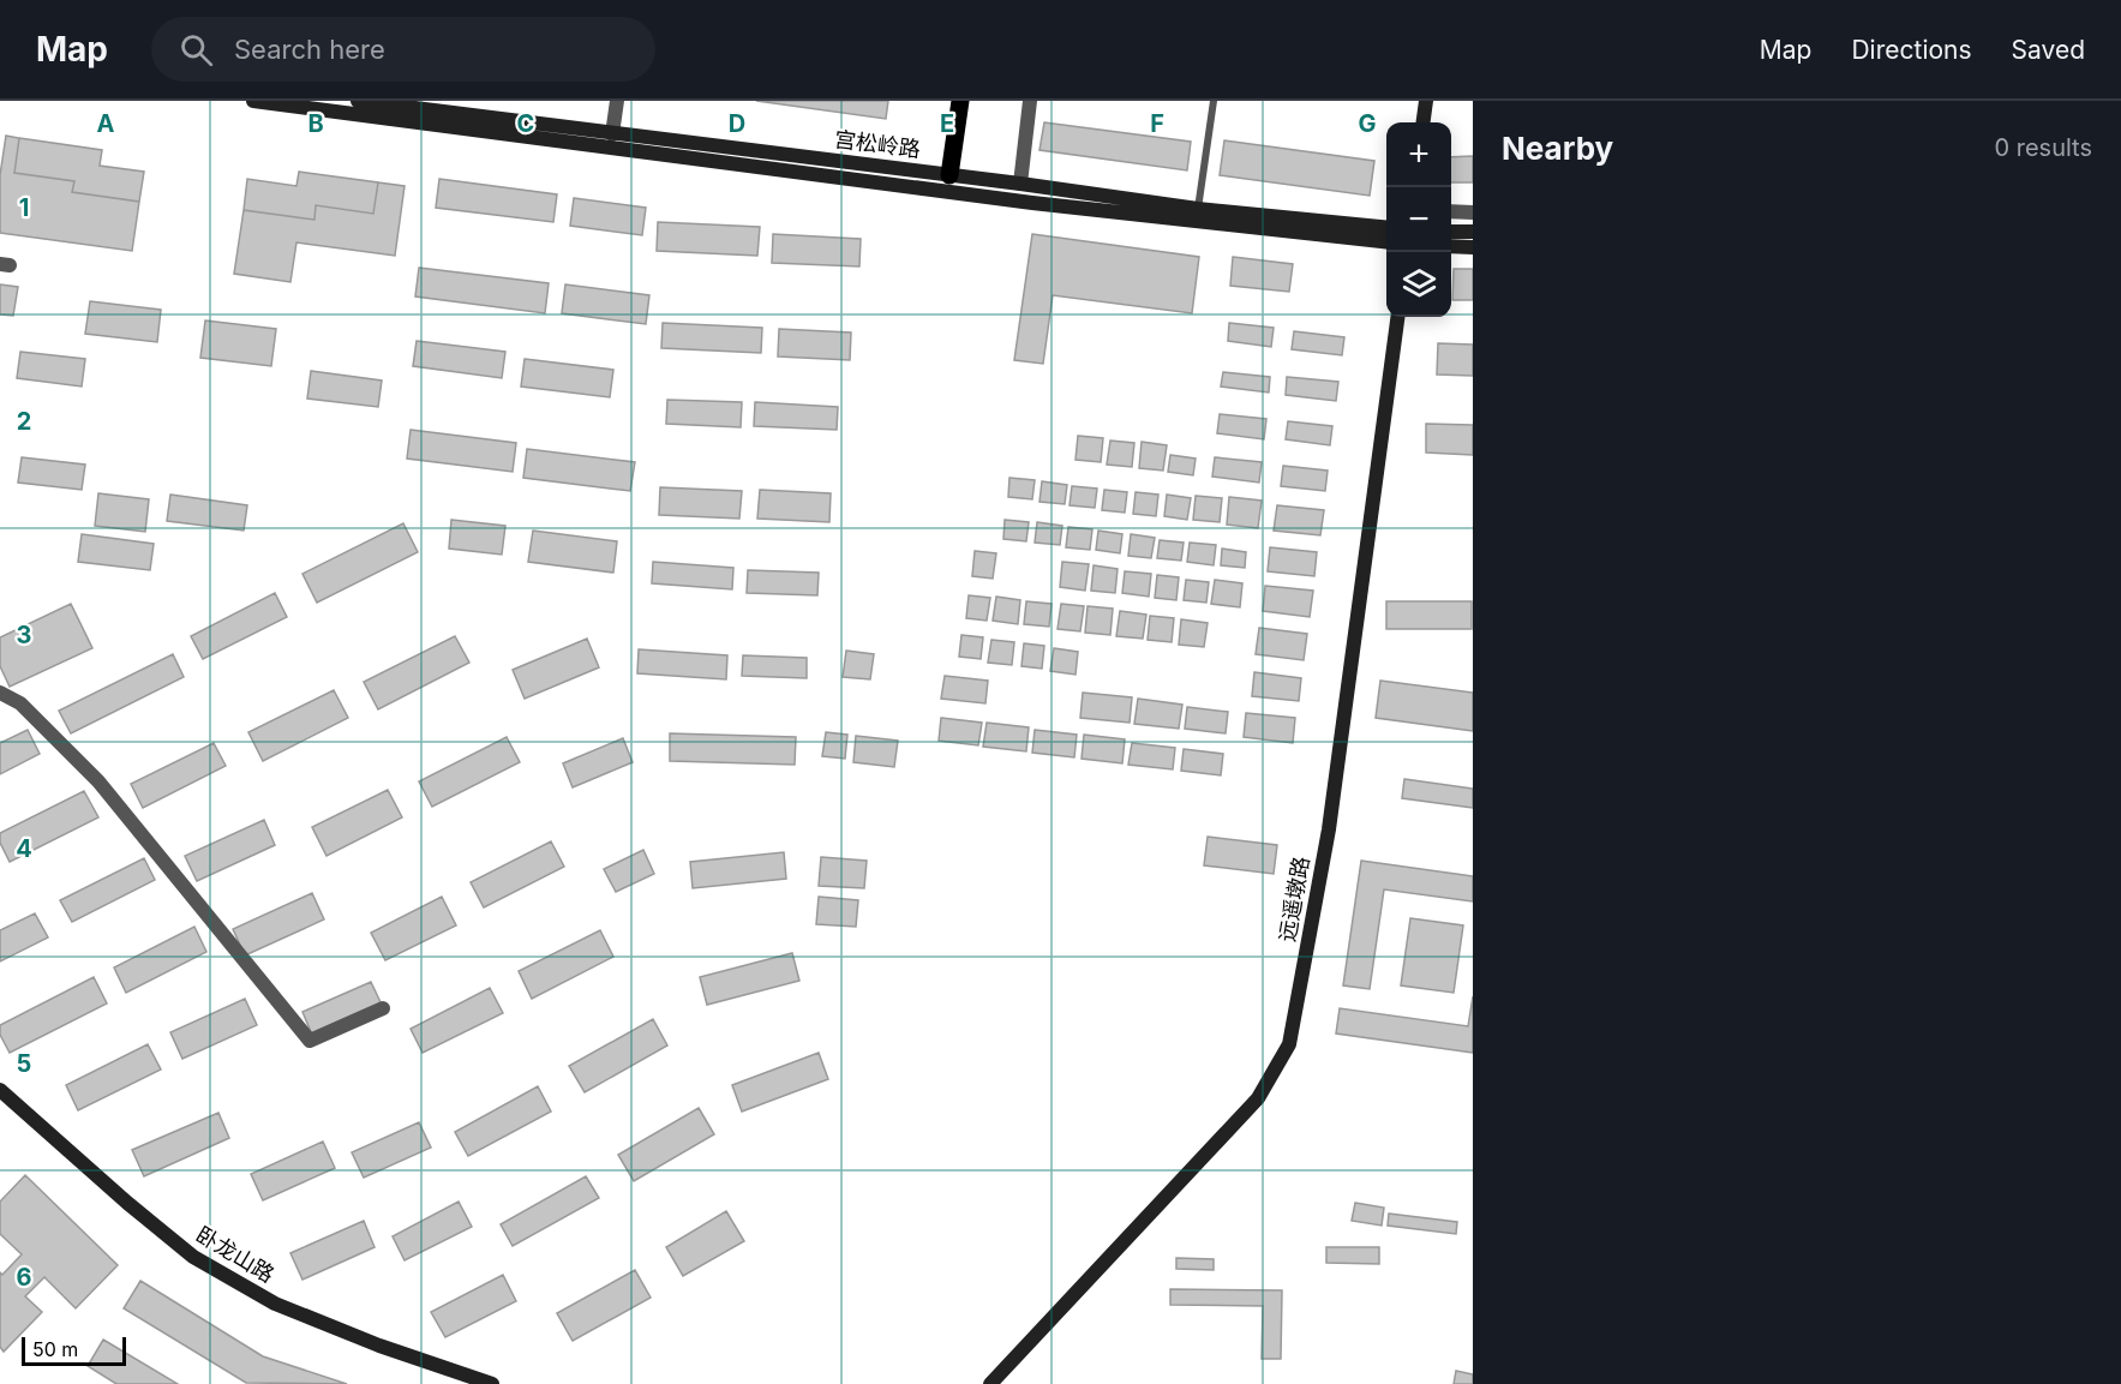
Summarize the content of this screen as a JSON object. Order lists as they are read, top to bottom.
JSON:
{
  "streets": {
    "main road": ["宫松岭路", "远遥墩路", "卧龙山路"]
  },
  "scale_bar": "50 m",
  "page": {
    "header": "Map",
    "search": "Search here",
    "nav": ["Map", "Directions", "Saved"],
    "heading": ["Nearby", "0 results"],
    "map_buttons": ["+", "−"],
    "scale": "50 m"
  },
  "grid": {
    "columns": [
      "A",
      "B",
      "C",
      "D",
      "E",
      "F",
      "G"
    ],
    "rows": [
      "1",
      "2",
      "3",
      "4",
      "5",
      "6"
    ]
  }
}
